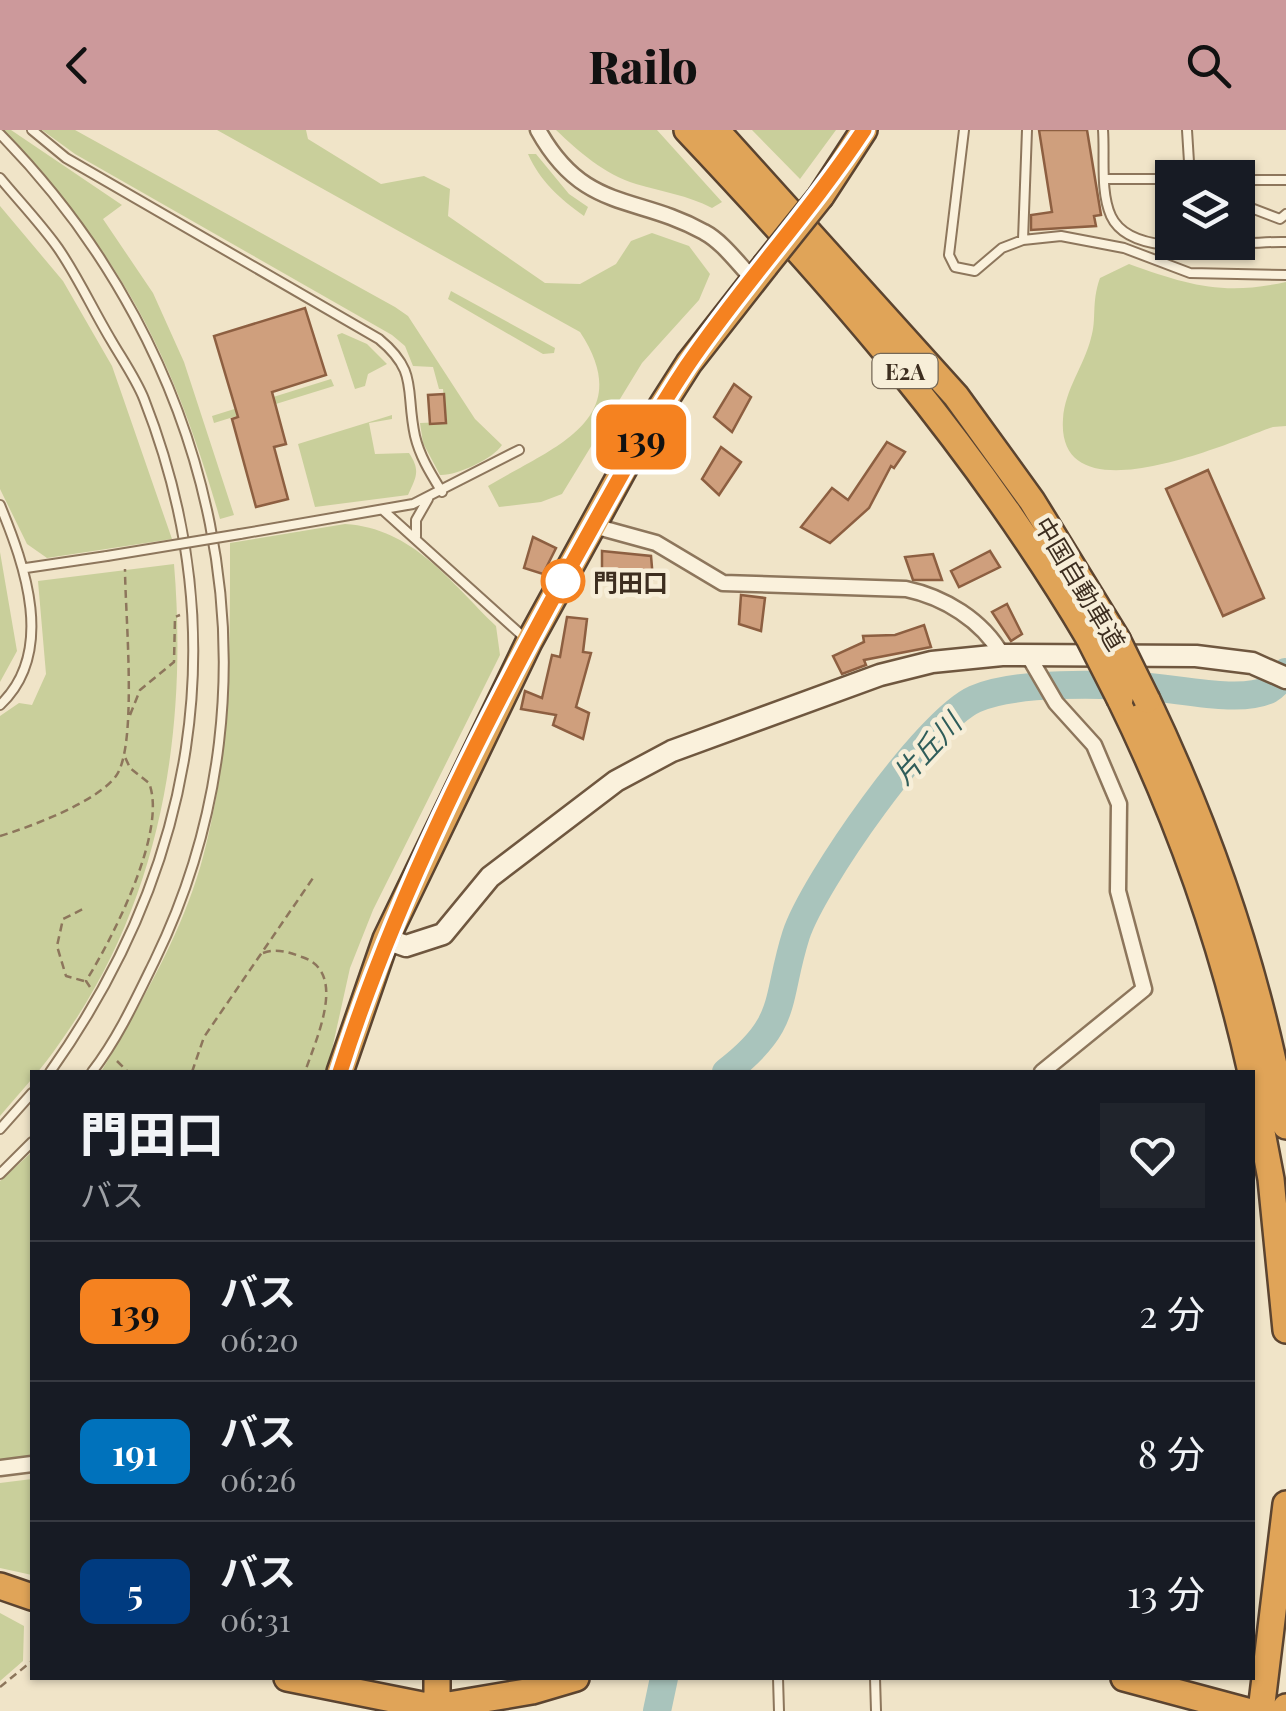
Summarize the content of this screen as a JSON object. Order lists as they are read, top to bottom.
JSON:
{
  "streets": {
    "highway": ["E2A", "中国自動車道"]
  },
  "water": ["片丘川"],
  "places": ["門田口"],
  "lines": ["bus line 139"],
  "page": {
    "header": "Railo",
    "on_map": "139",
    "heading": ["門田口", "バス"],
    "list": [
      {
        "mark": "139",
        "name": "バス",
        "note": "06:20",
        "value": "2 分"
      },
      {
        "mark": "191",
        "name": "バス",
        "note": "06:26",
        "value": "8 分"
      },
      {
        "mark": "5",
        "name": "バス",
        "note": "06:31",
        "value": "13 分"
      }
    ]
  }
}
